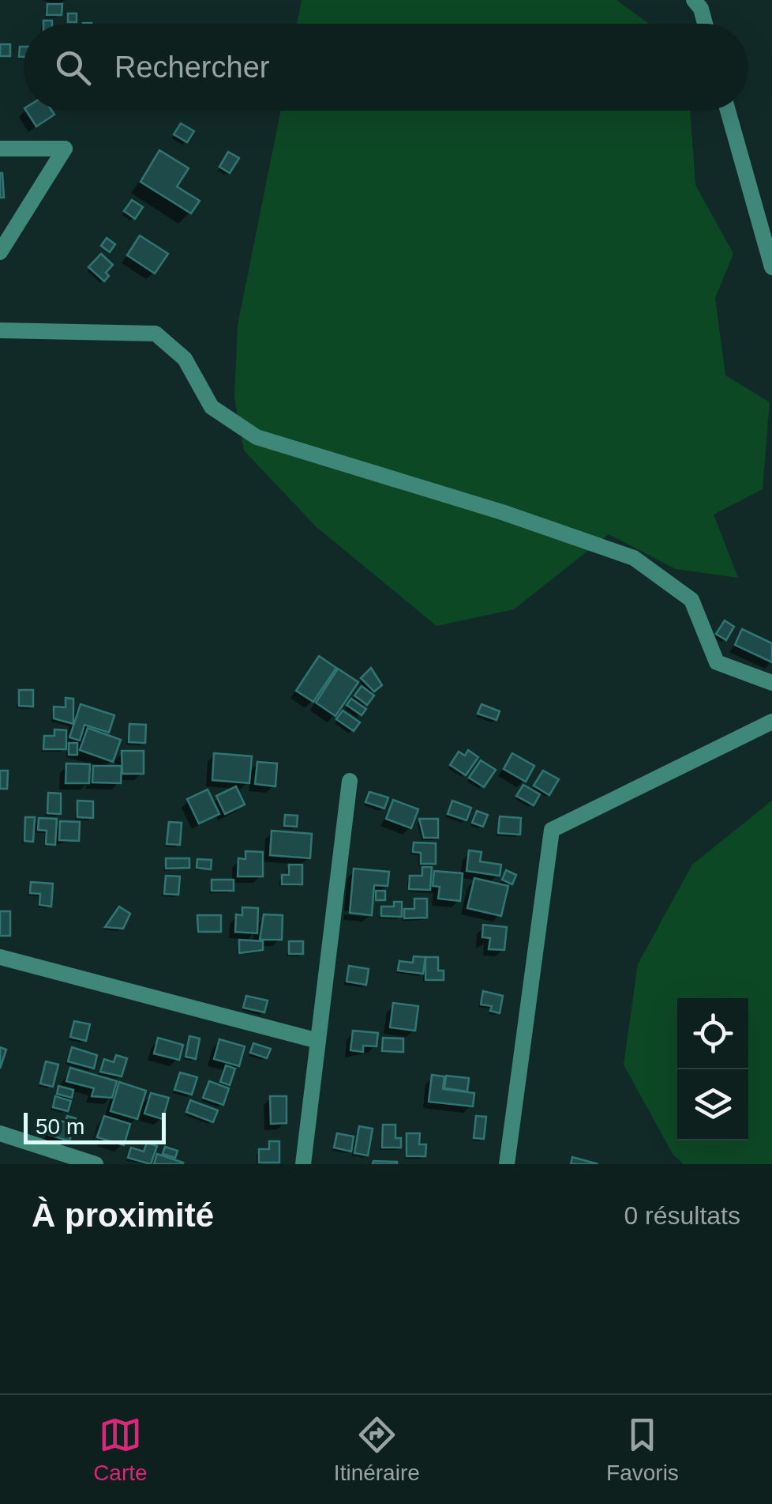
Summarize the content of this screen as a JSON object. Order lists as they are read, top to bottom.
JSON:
{
  "scale_bar": "50 m",
  "page": {
    "search": "Rechercher",
    "scale": "50 m",
    "heading": ["À proximité", "0 résultats"],
    "nav": ["Carte", "Itinéraire", "Favoris"]
  }
}
